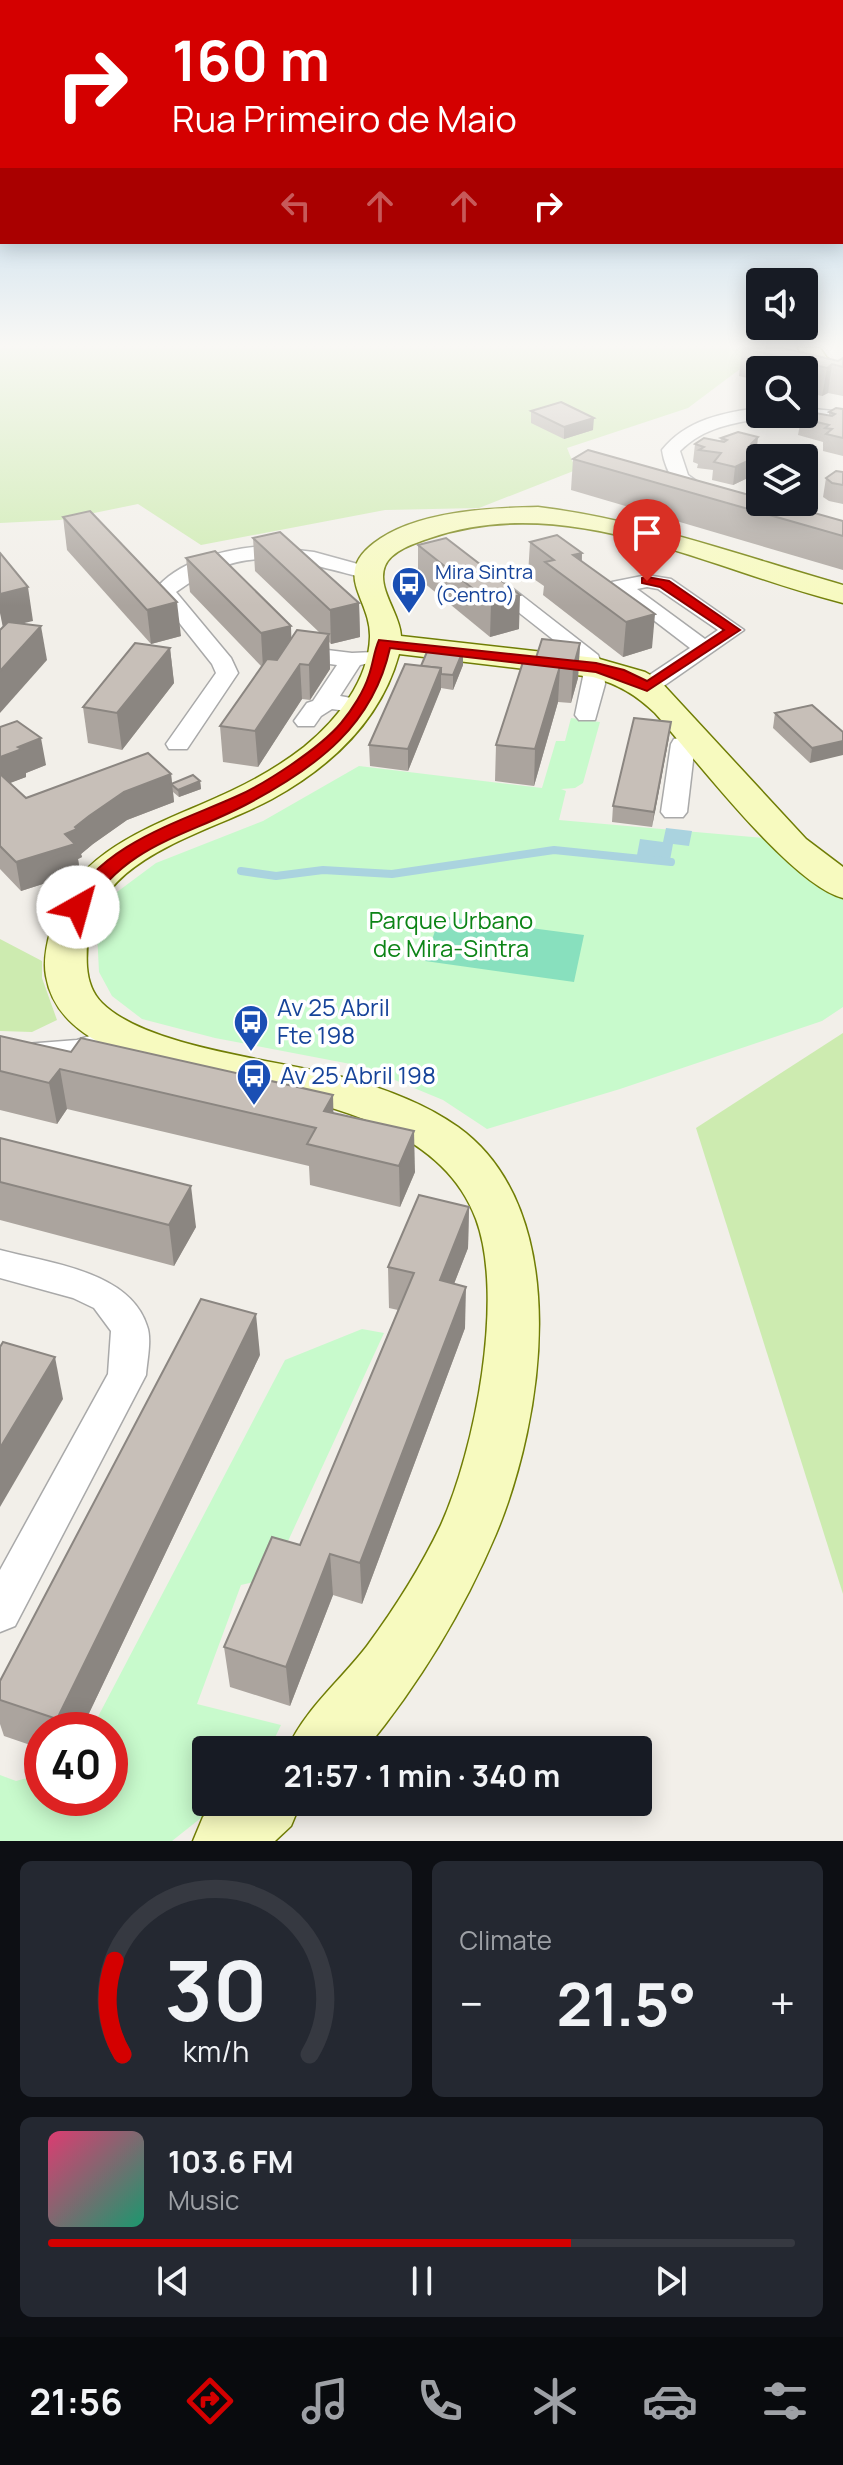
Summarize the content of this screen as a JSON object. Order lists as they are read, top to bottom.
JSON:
{
  "parks": ["Parque Urbano de Mira-Sintra"],
  "places": {
    "bus stop": ["Mira Sintra (Centro)", "Av 25 Abril Fte 198", "Av 25 Abril 198"]
  },
  "page": {
    "turn": ["160 m", "Rua Primeiro de Maio"],
    "limit": "40",
    "trip": "21:57 · 1 min · 340 m",
    "tile": "Climate",
    "heat": ["−", "21.5°", "+"],
    "song": ["103.6 FM", "Music"],
    "tabs": "21:56",
    "gauge": ["30", "km/h"]
  }
}
